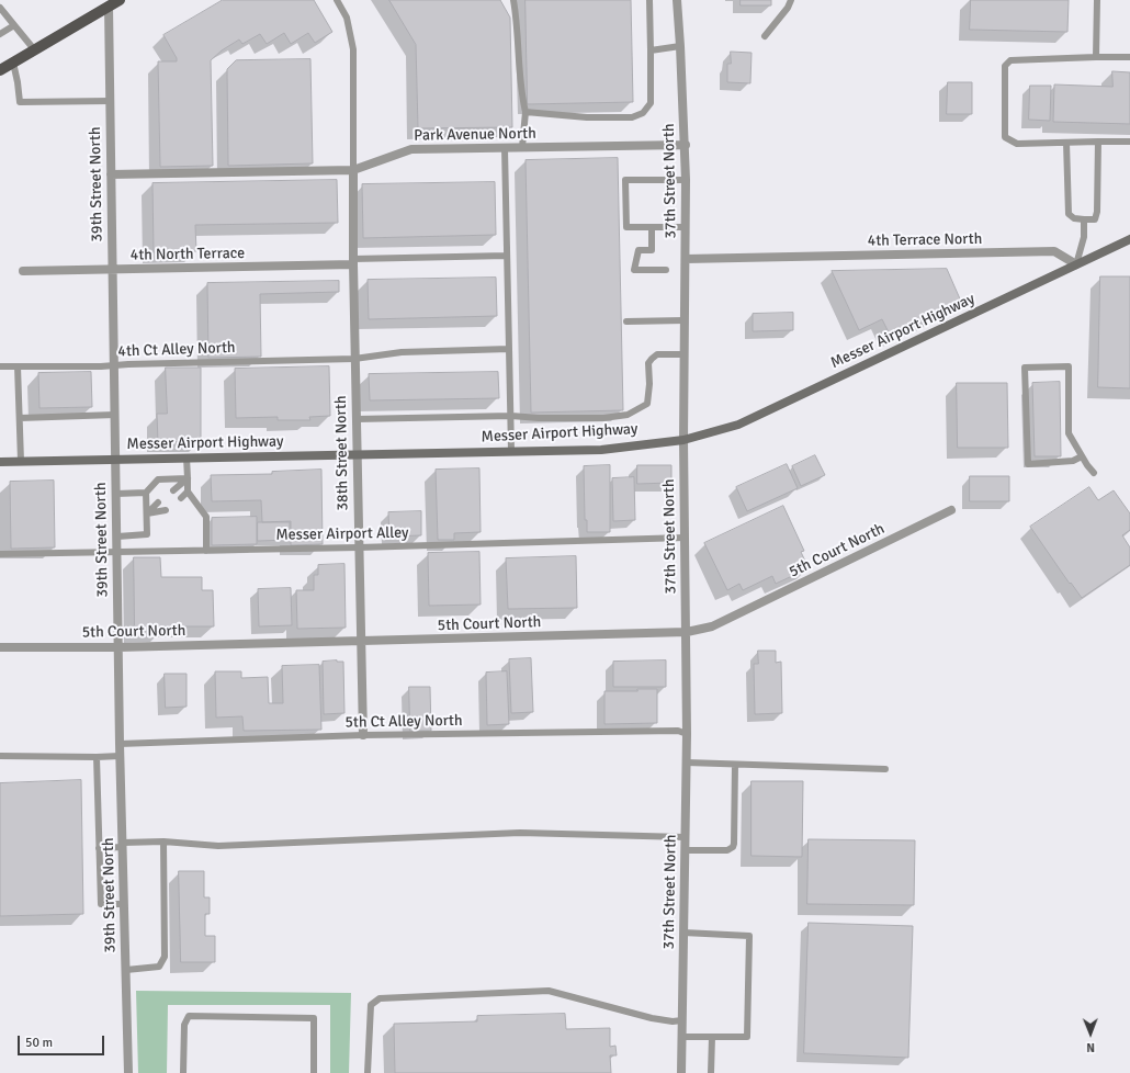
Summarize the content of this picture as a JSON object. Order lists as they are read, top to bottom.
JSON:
{
  "streets": {
    "main road": ["Messer Airport Highway"],
    "street": [
      "Park Avenue North",
      "37th Street North",
      "39th Street North",
      "4th Terrace North",
      "4th North Terrace",
      "38th Street North",
      "5th Court North"
    ],
    "lane": ["4th Ct Alley North", "Messer Airport Alley", "5th Ct Alley North"]
  },
  "crossings": [
    ["Park Avenue North", "37th Street North"],
    ["Park Avenue North", "39th Street North"],
    ["Park Avenue North", "38th Street North"],
    ["37th Street North", "4th Terrace North"],
    ["37th Street North", "Messer Airport Highway"],
    ["37th Street North", "Messer Airport Alley"],
    ["37th Street North", "5th Court North"],
    ["37th Street North", "5th Ct Alley North"],
    ["39th Street North", "4th North Terrace"],
    ["39th Street North", "Messer Airport Highway"],
    ["39th Street North", "4th Ct Alley North"],
    ["39th Street North", "Messer Airport Alley"],
    ["39th Street North", "5th Court North"],
    ["39th Street North", "5th Ct Alley North"],
    ["4th Terrace North", "Messer Airport Highway"],
    ["4th North Terrace", "38th Street North"],
    ["Messer Airport Highway", "38th Street North"],
    ["4th Ct Alley North", "38th Street North"],
    ["38th Street North", "Messer Airport Alley"],
    ["38th Street North", "5th Court North"],
    ["38th Street North", "5th Ct Alley North"]
  ],
  "scale_bar": "50 m",
  "north": "bottom"
}
